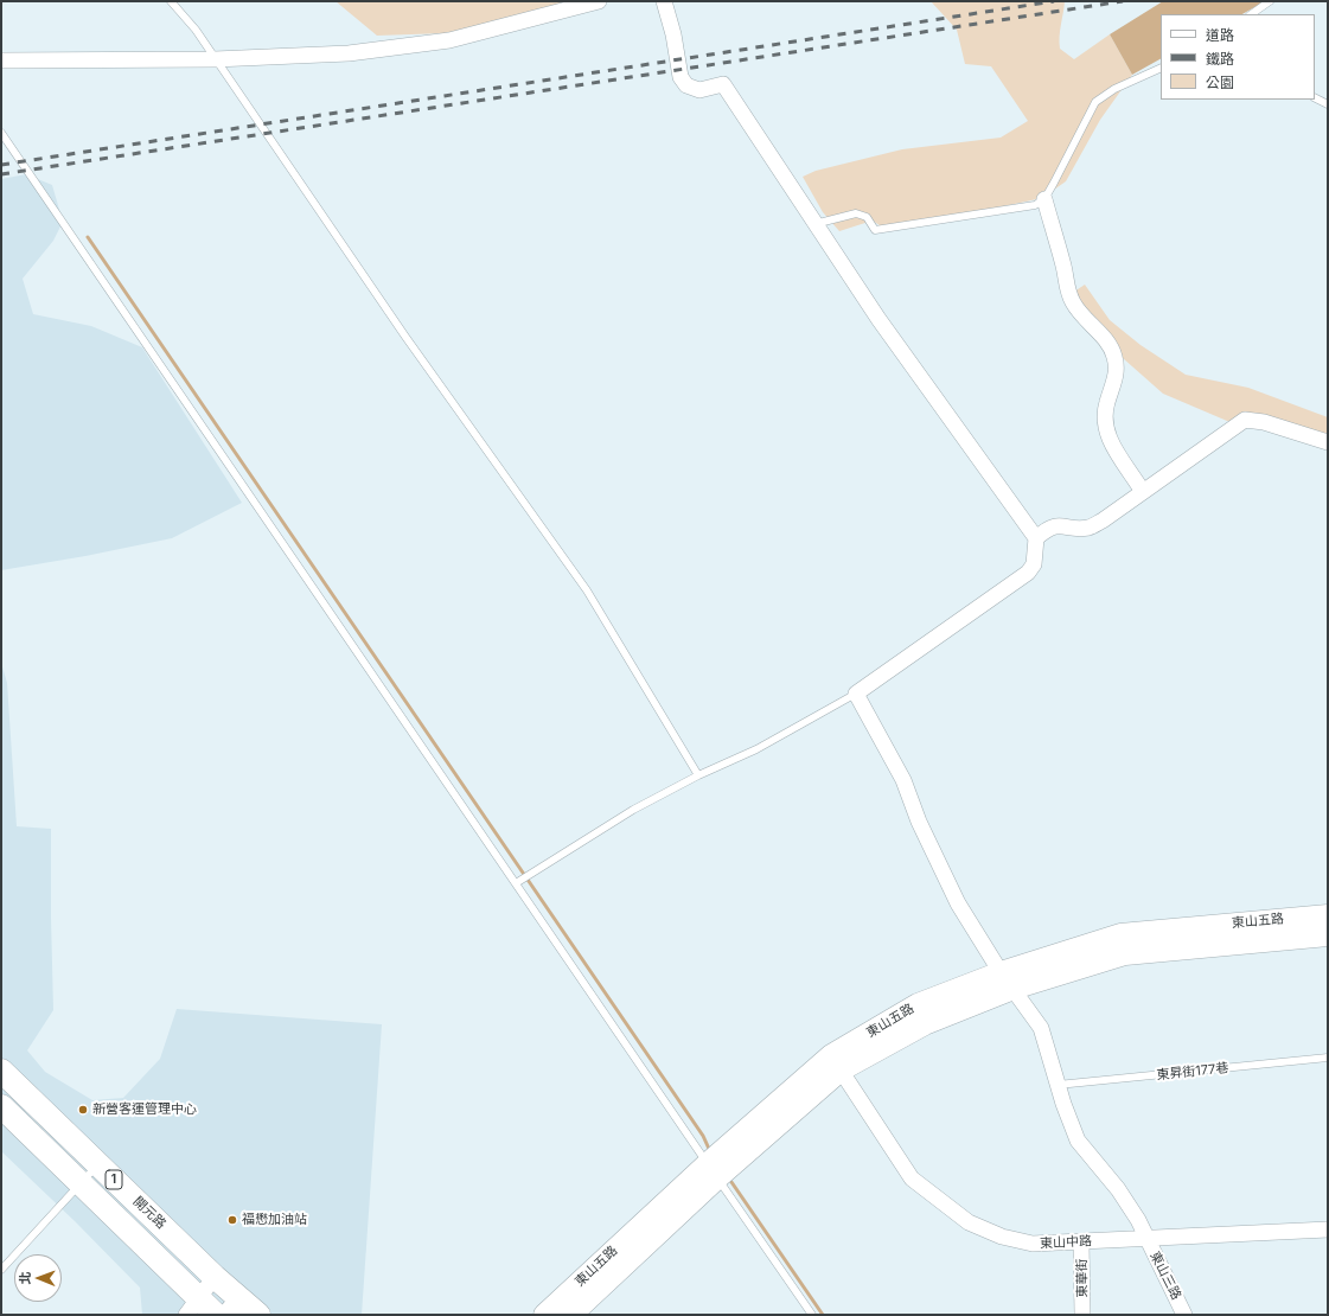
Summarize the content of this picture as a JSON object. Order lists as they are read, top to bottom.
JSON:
{
  "streets": {
    "main road": ["1", "開元路"],
    "street": [
      "東山五路",
      "東山中路",
      "東山三路",
      "東華街"
    ],
    "lane": ["東昇街177巷"]
  },
  "crossings": [
    ["東山五路", "東山中路"],
    ["東山中路", "東山三路"],
    ["東山中路", "東華街"]
  ],
  "places": ["新營客運管理中心", "福懋加油站"],
  "legend": ["道路", "鐵路", "公園"],
  "north": "left"
}
